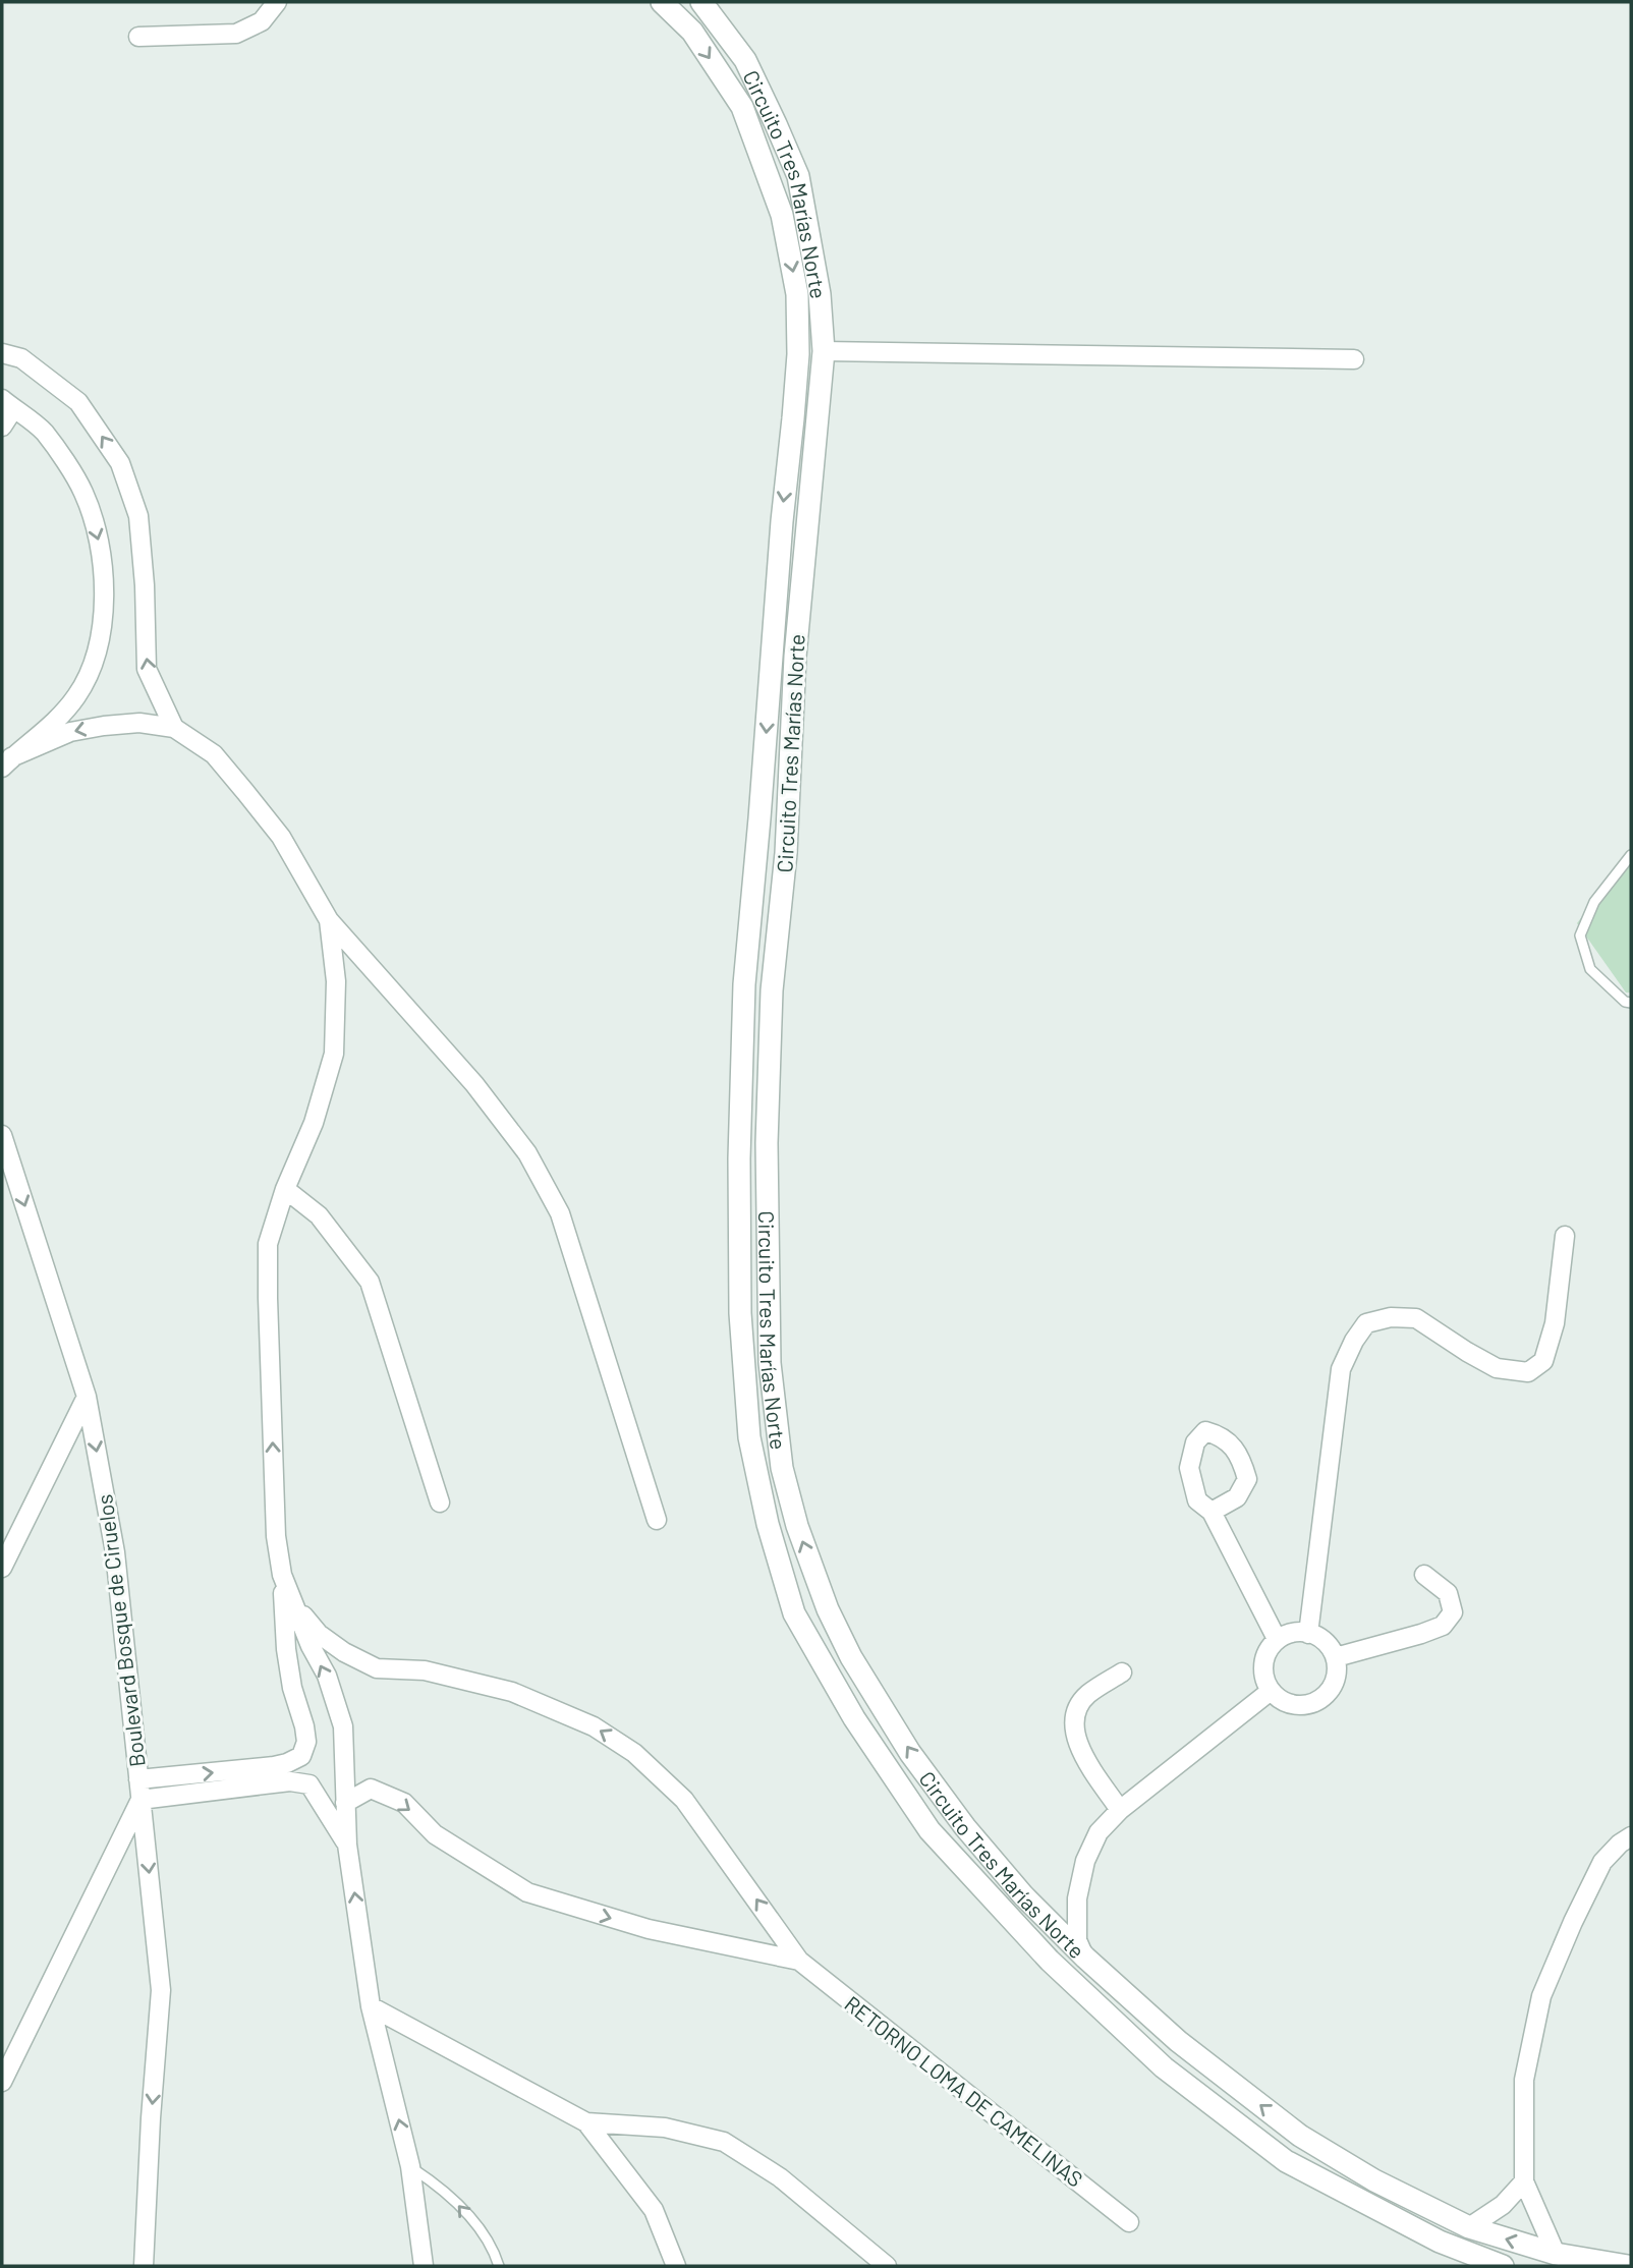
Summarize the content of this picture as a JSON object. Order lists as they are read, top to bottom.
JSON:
{
  "streets": {
    "street": ["Circuito Tres Marías Norte", "Boulevard Bosque de Ciruelos", "RETORNO LOMA DE CAMELINAS"]
  },
  "one_way": ["Boulevard Bosque de Ciruelos"]
}
